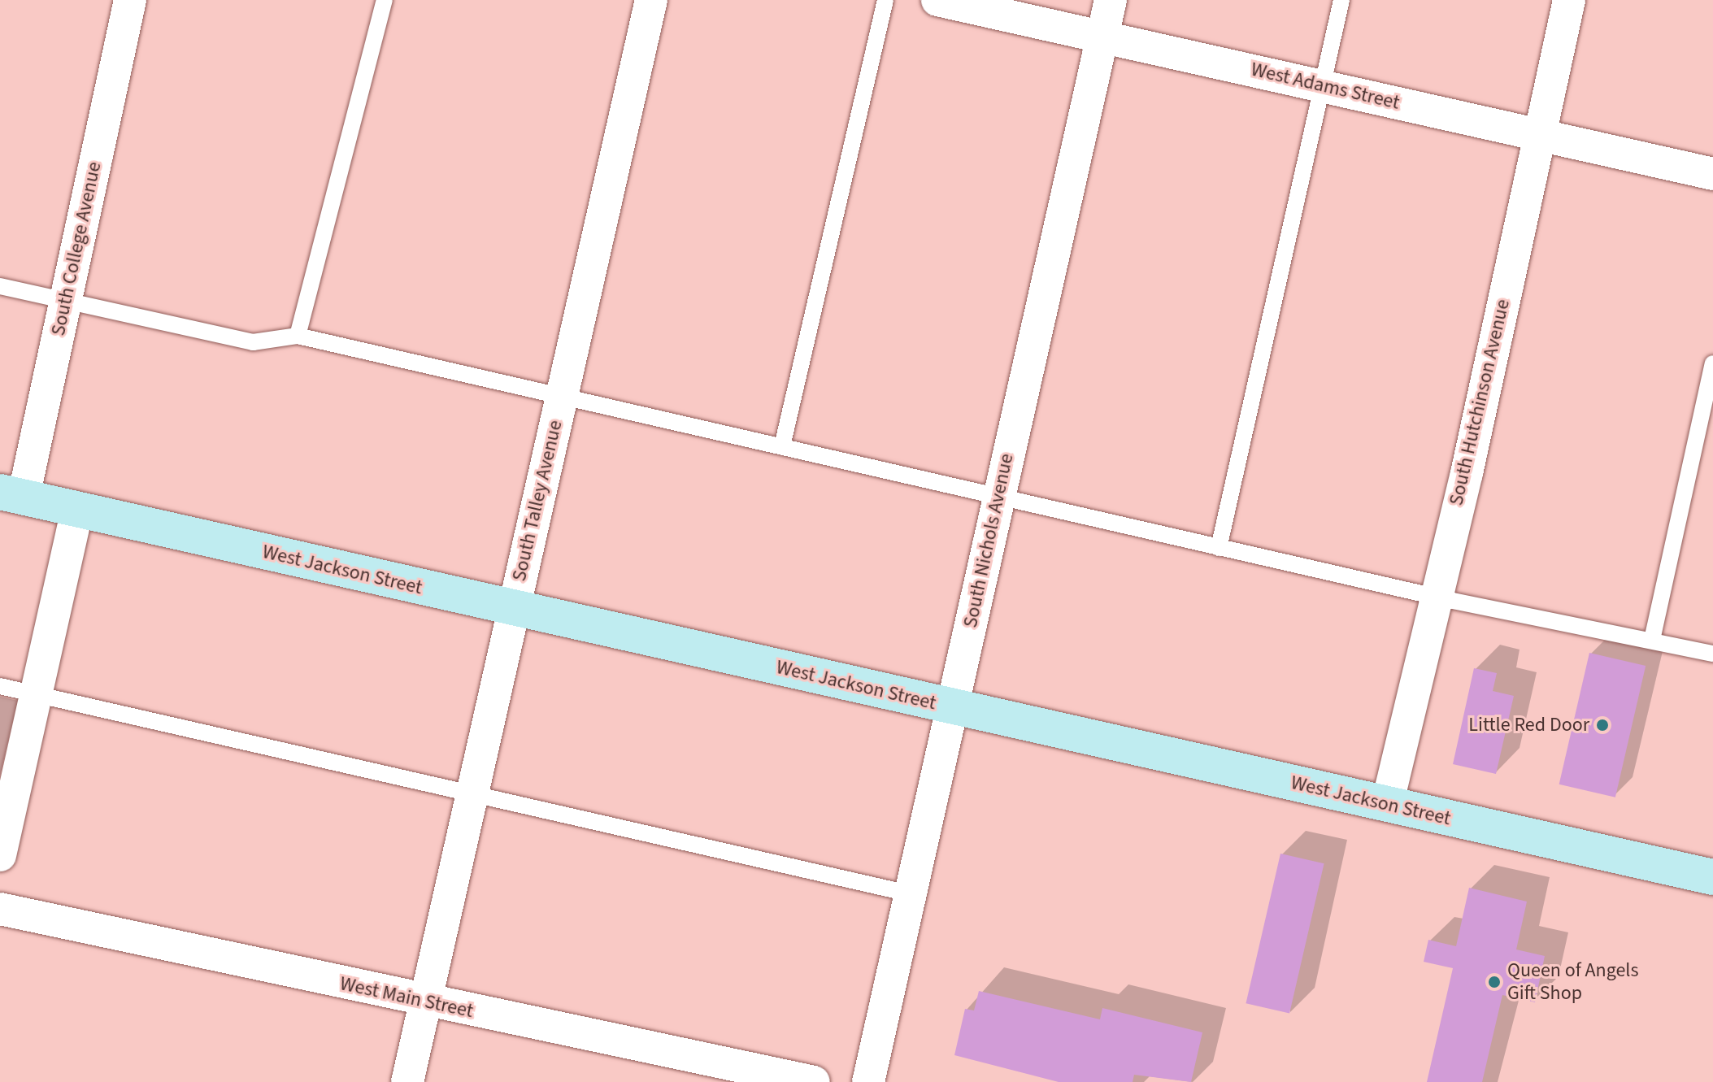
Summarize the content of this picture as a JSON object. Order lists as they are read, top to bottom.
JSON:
{
  "streets": {
    "main road": ["West Jackson Street"],
    "street": [
      "West Adams Street",
      "South College Avenue",
      "South Hutchinson Avenue",
      "South Talley Avenue",
      "South Nichols Avenue",
      "West Main Street"
    ]
  },
  "crossings": [
    ["West Adams Street", "South Hutchinson Avenue"],
    ["West Adams Street", "South Nichols Avenue"],
    ["South College Avenue", "West Jackson Street"],
    ["South Hutchinson Avenue", "West Jackson Street"],
    ["South Talley Avenue", "West Jackson Street"],
    ["South Talley Avenue", "West Main Street"],
    ["South Nichols Avenue", "West Jackson Street"]
  ],
  "places": ["Little Red Door", "Queen of Angels Gift Shop"]
}
